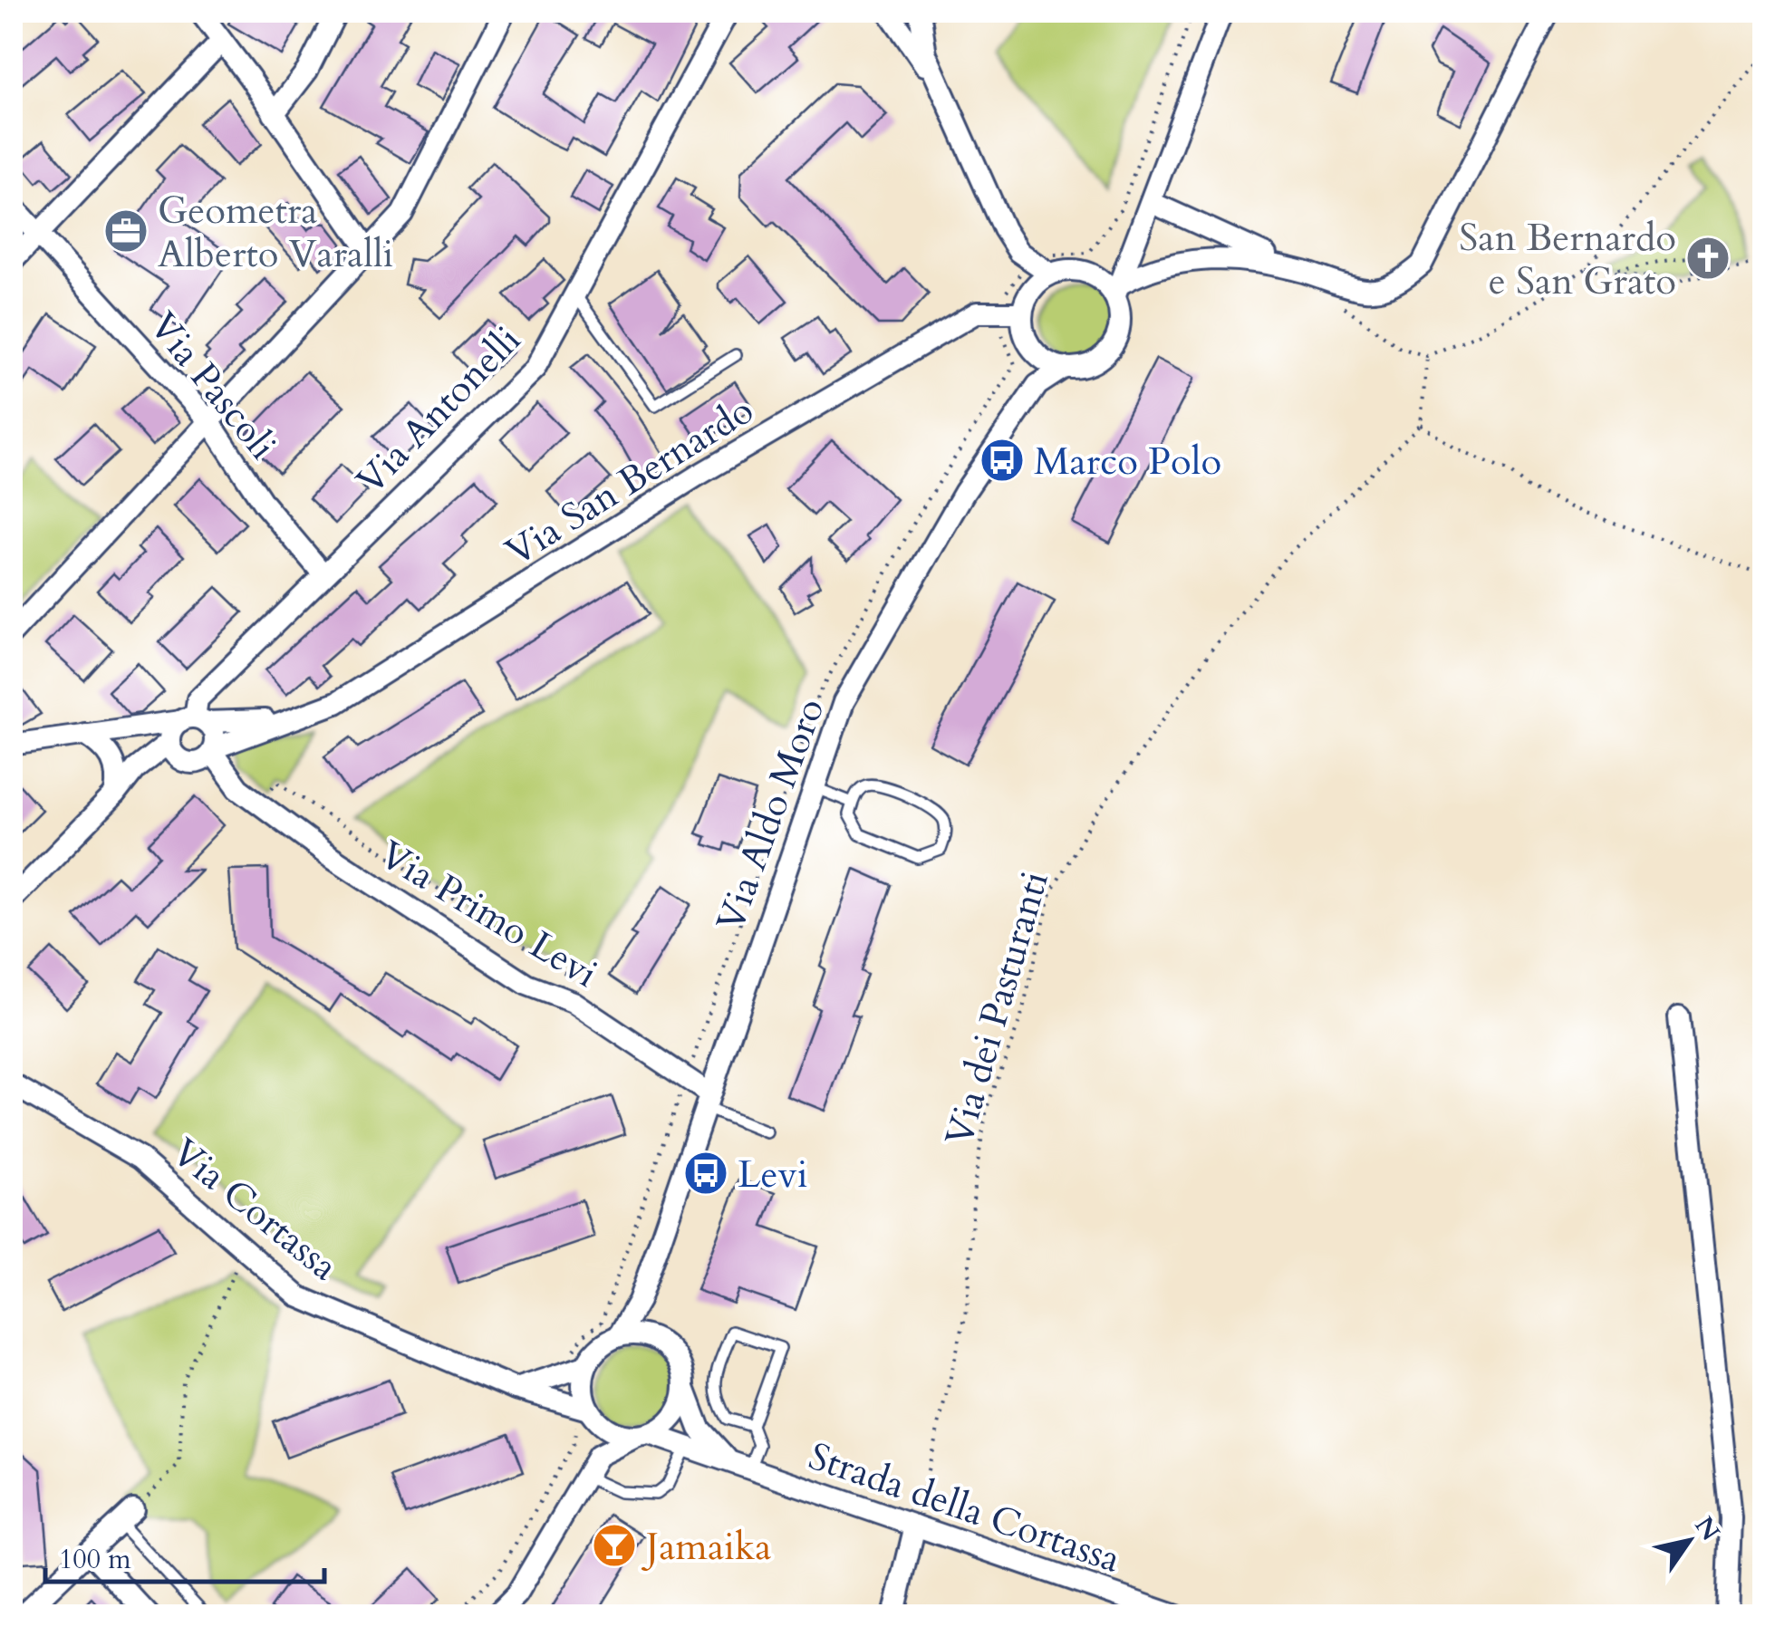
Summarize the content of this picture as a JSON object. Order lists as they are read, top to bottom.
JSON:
{
  "streets": {
    "street": [
      "Via Pascoli",
      "Via Antonelli",
      "Via San Bernardo",
      "Via Aldo Moro",
      "Via Primo Levi",
      "Via Cortassa",
      "Strada della Cortassa"
    ],
    "path": ["Via dei Pasturanti"]
  },
  "crossings": [
    ["Via Pascoli", "Via Antonelli"],
    ["Via Antonelli", "Via San Bernardo"],
    ["Via Antonelli", "Via Primo Levi"],
    ["Via San Bernardo", "Via Primo Levi"],
    ["Via Aldo Moro", "Via Primo Levi"],
    ["Via Aldo Moro", "Via Cortassa"],
    ["Via Aldo Moro", "Strada della Cortassa"],
    ["Via dei Pasturanti", "Strada della Cortassa"],
    ["Via Cortassa", "Strada della Cortassa"]
  ],
  "places": {
    "office": ["Geometra Alberto Varalli"],
    "church": ["San Bernardo e San Grato"],
    "bus stop": ["Marco Polo", "Levi"],
    "bar": ["Jamaika"]
  },
  "scale_bar": "100 m",
  "north": "top right"
}
